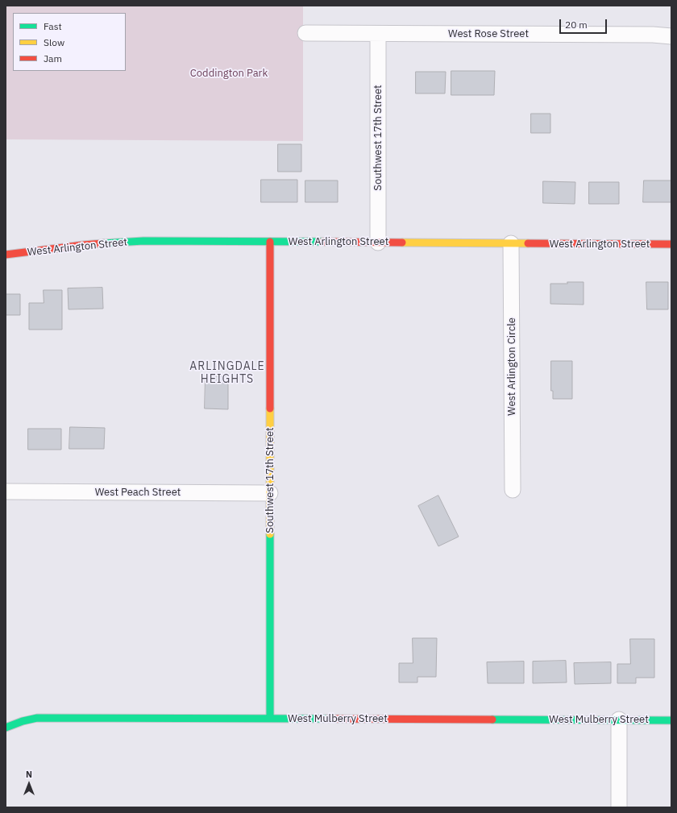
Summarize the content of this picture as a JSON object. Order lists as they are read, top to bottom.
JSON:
{
  "streets": {
    "street": [
      "West Rose Street",
      "Southwest 17th Street",
      "West Arlington Street",
      "West Arlington Circle",
      "West Peach Street",
      "West Mulberry Street"
    ]
  },
  "crossings": [
    ["West Rose Street", "Southwest 17th Street"],
    ["Southwest 17th Street", "West Arlington Street"],
    ["Southwest 17th Street", "West Peach Street"],
    ["Southwest 17th Street", "West Mulberry Street"],
    ["West Arlington Street", "West Arlington Circle"]
  ],
  "districts": ["ARLINGDALE HEIGHTS"],
  "parks": ["Coddington Park"],
  "legend": ["Fast", "Slow", "Jam"],
  "scale_bar": "20 m",
  "north": "top"
}
